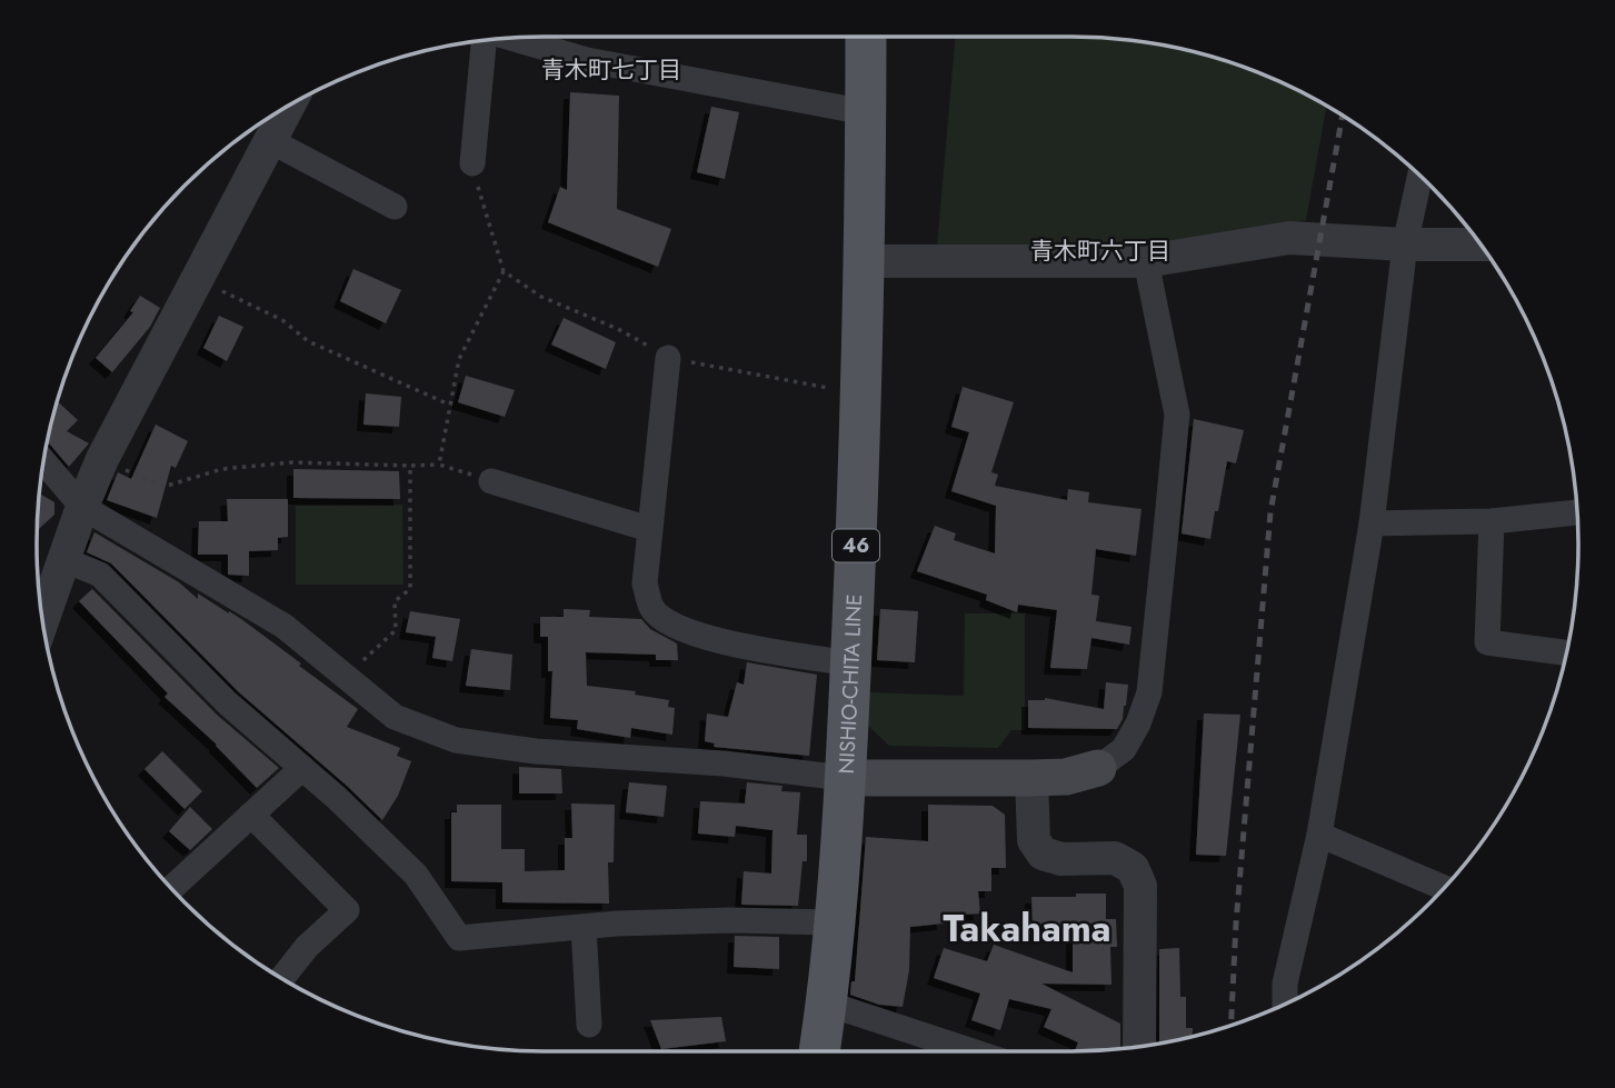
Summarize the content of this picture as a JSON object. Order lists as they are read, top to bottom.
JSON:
{
  "streets": {
    "main road": ["46", "NISHIO-CHITA LINE"]
  },
  "districts": ["青木町七丁目", "青木町六丁目", "Takahama"]
}
